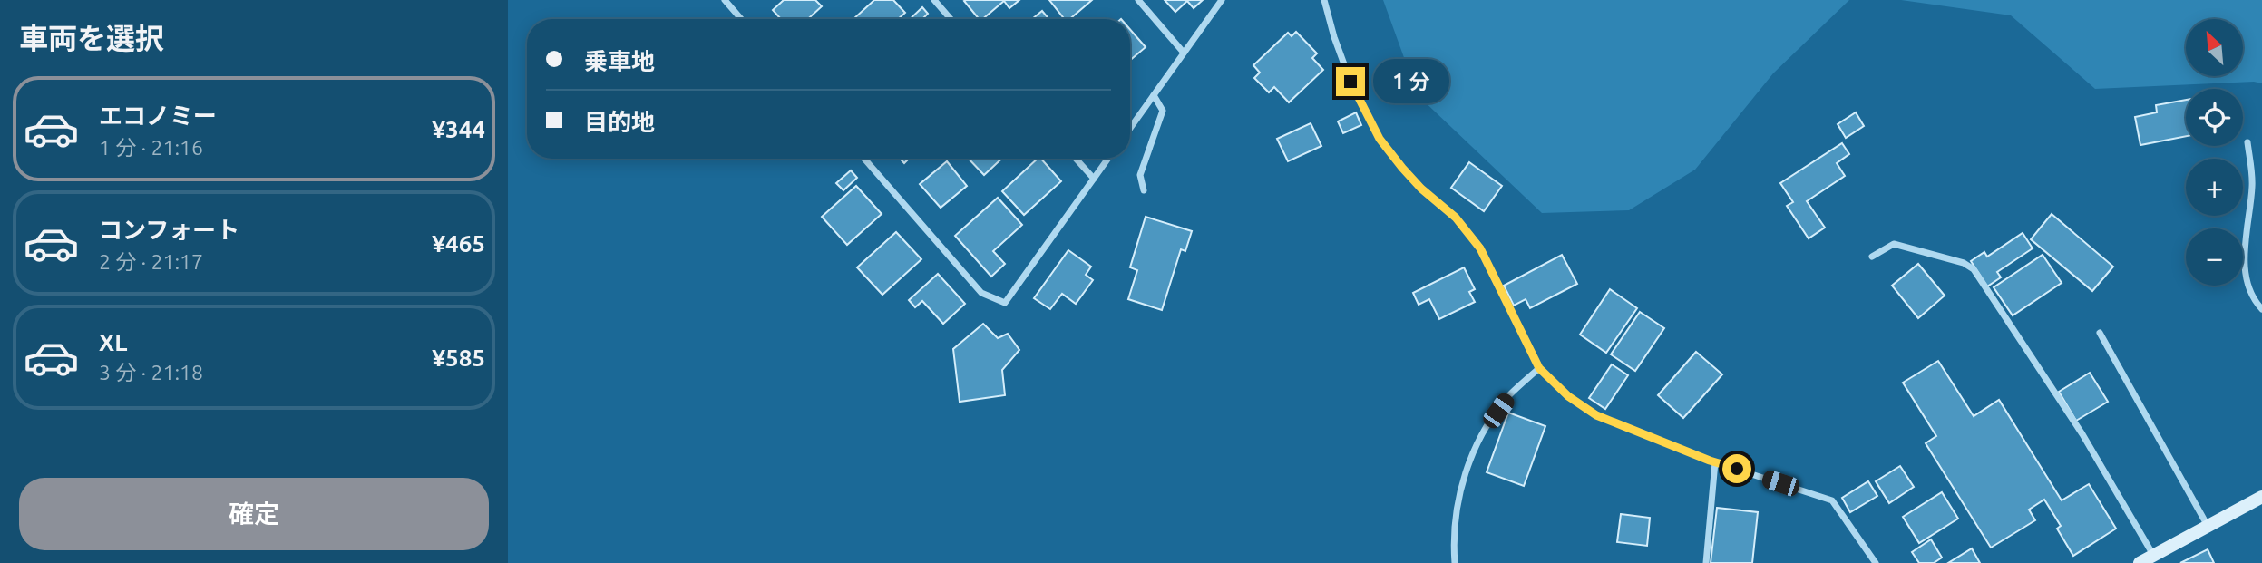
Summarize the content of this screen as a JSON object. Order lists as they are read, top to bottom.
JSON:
{
  "north": "top left",
  "page": {
    "heading": "車両を選択",
    "map_buttons": ["+", "−"],
    "banner": ["乗車地", "目的地"],
    "bubble": "1 分",
    "list": [
      {
        "name": "エコノミー",
        "note": "1 分 · 21:16",
        "value": "¥344"
      },
      {
        "name": "コンフォート",
        "note": "2 分 · 21:17",
        "value": "¥465"
      },
      {
        "name": "XL",
        "note": "3 分 · 21:18",
        "value": "¥585"
      }
    ],
    "buttons": "確定"
  }
}
